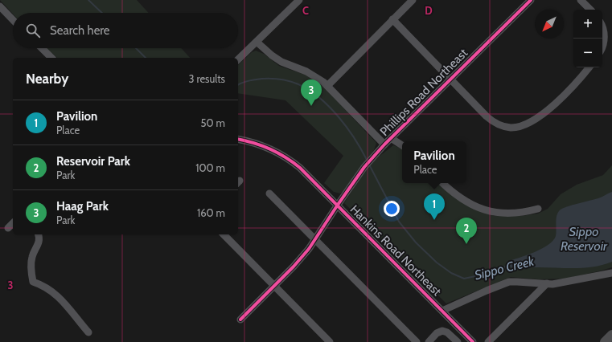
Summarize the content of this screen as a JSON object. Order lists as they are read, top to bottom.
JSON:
{
  "streets": {
    "street": ["Phillips Road Northeast", "Hankins Road Northeast"]
  },
  "crossings": [
    ["Phillips Road Northeast", "Hankins Road Northeast"]
  ],
  "water": ["Sippo Reservoir", "Sippo Creek"],
  "north": "bottom left",
  "page": {
    "map_buttons": ["+", "−"],
    "search": "Search here",
    "heading": ["Nearby", "3 results"],
    "pins": ["3", "1", "2"],
    "list": [
      {
        "mark": "1",
        "name": "Pavilion",
        "note": "Place",
        "value": "50 m"
      },
      {
        "mark": "2",
        "name": "Reservoir Park",
        "note": "Park",
        "value": "100 m"
      },
      {
        "mark": "3",
        "name": "Haag Park",
        "note": "Park",
        "value": "160 m"
      }
    ],
    "popup": ["Pavilion", "Place"]
  },
  "grid": {
    "columns": ["C", "D"],
    "rows": ["3"]
  }
}
